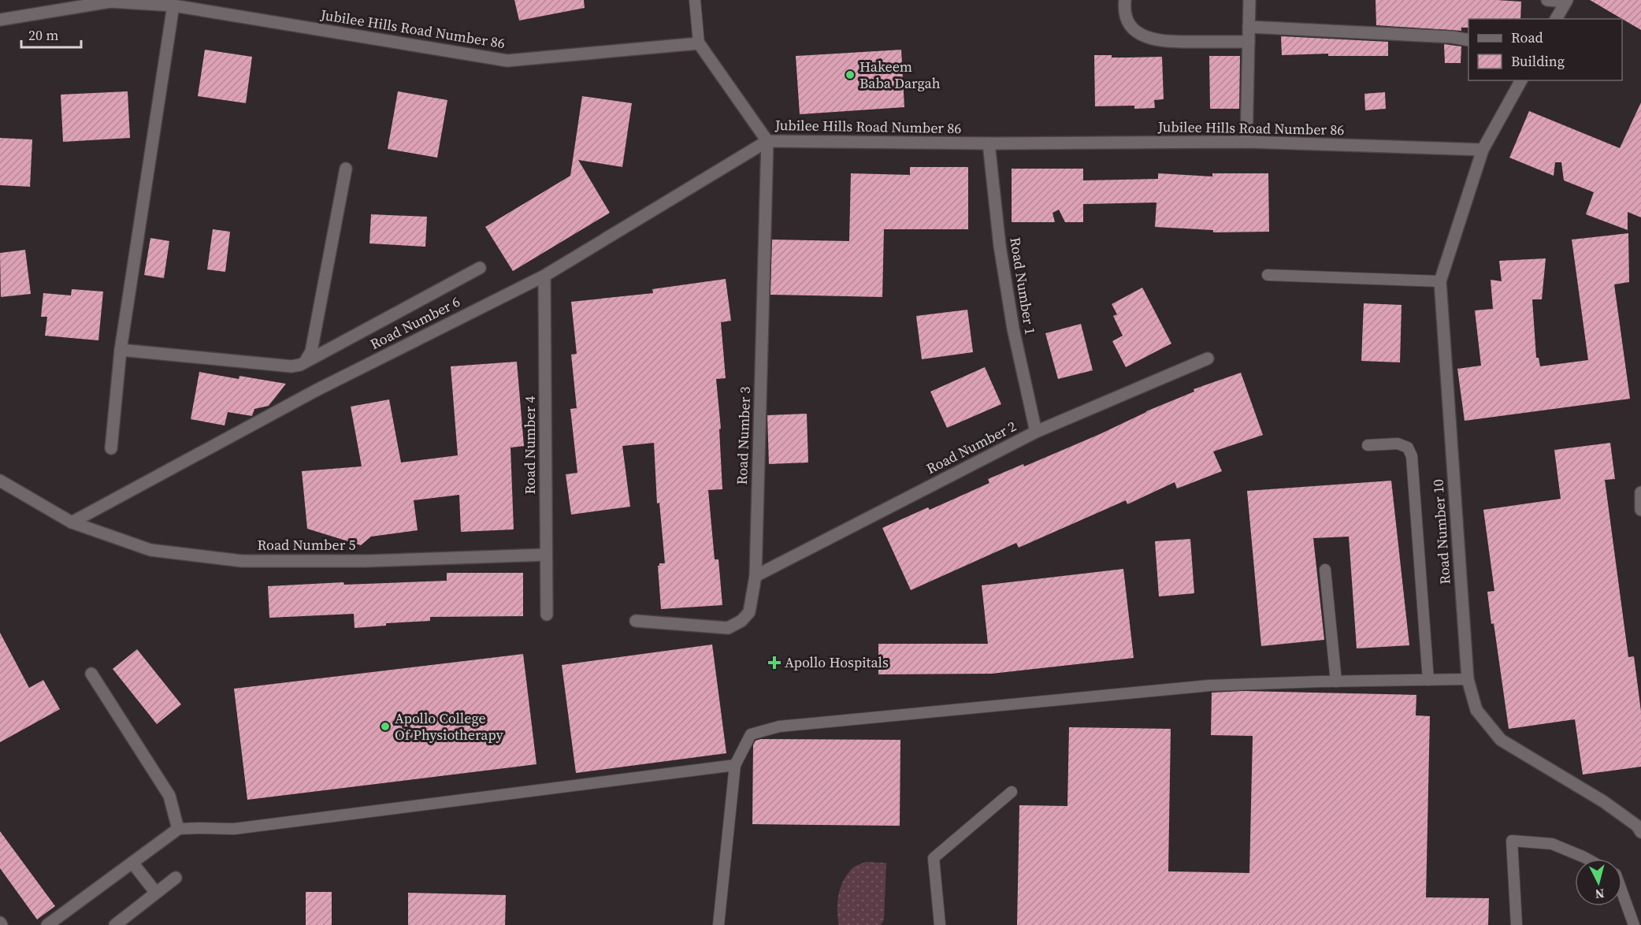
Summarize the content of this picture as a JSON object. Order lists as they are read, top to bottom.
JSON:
{
  "streets": {
    "street": [
      "Jubilee Hills Road Number 86",
      "Road Number 1",
      "Road Number 6",
      "Road Number 3",
      "Road Number 4",
      "Road Number 2",
      "Road Number 10",
      "Road Number 5"
    ]
  },
  "crossings": [
    ["Jubilee Hills Road Number 86", "Road Number 1"],
    ["Jubilee Hills Road Number 86", "Road Number 6"],
    ["Jubilee Hills Road Number 86", "Road Number 3"],
    ["Jubilee Hills Road Number 86", "Road Number 10"],
    ["Road Number 1", "Road Number 2"],
    ["Road Number 6", "Road Number 3"],
    ["Road Number 6", "Road Number 4"],
    ["Road Number 6", "Road Number 5"],
    ["Road Number 3", "Road Number 2"],
    ["Road Number 4", "Road Number 5"]
  ],
  "places": {
    "other": ["Hakeem Baba Dargah", "Apollo College Of Physiotherapy"],
    "health": ["Apollo Hospitals"]
  },
  "legend": ["Road", "Building"],
  "scale_bar": "20 m",
  "north": "bottom"
}
